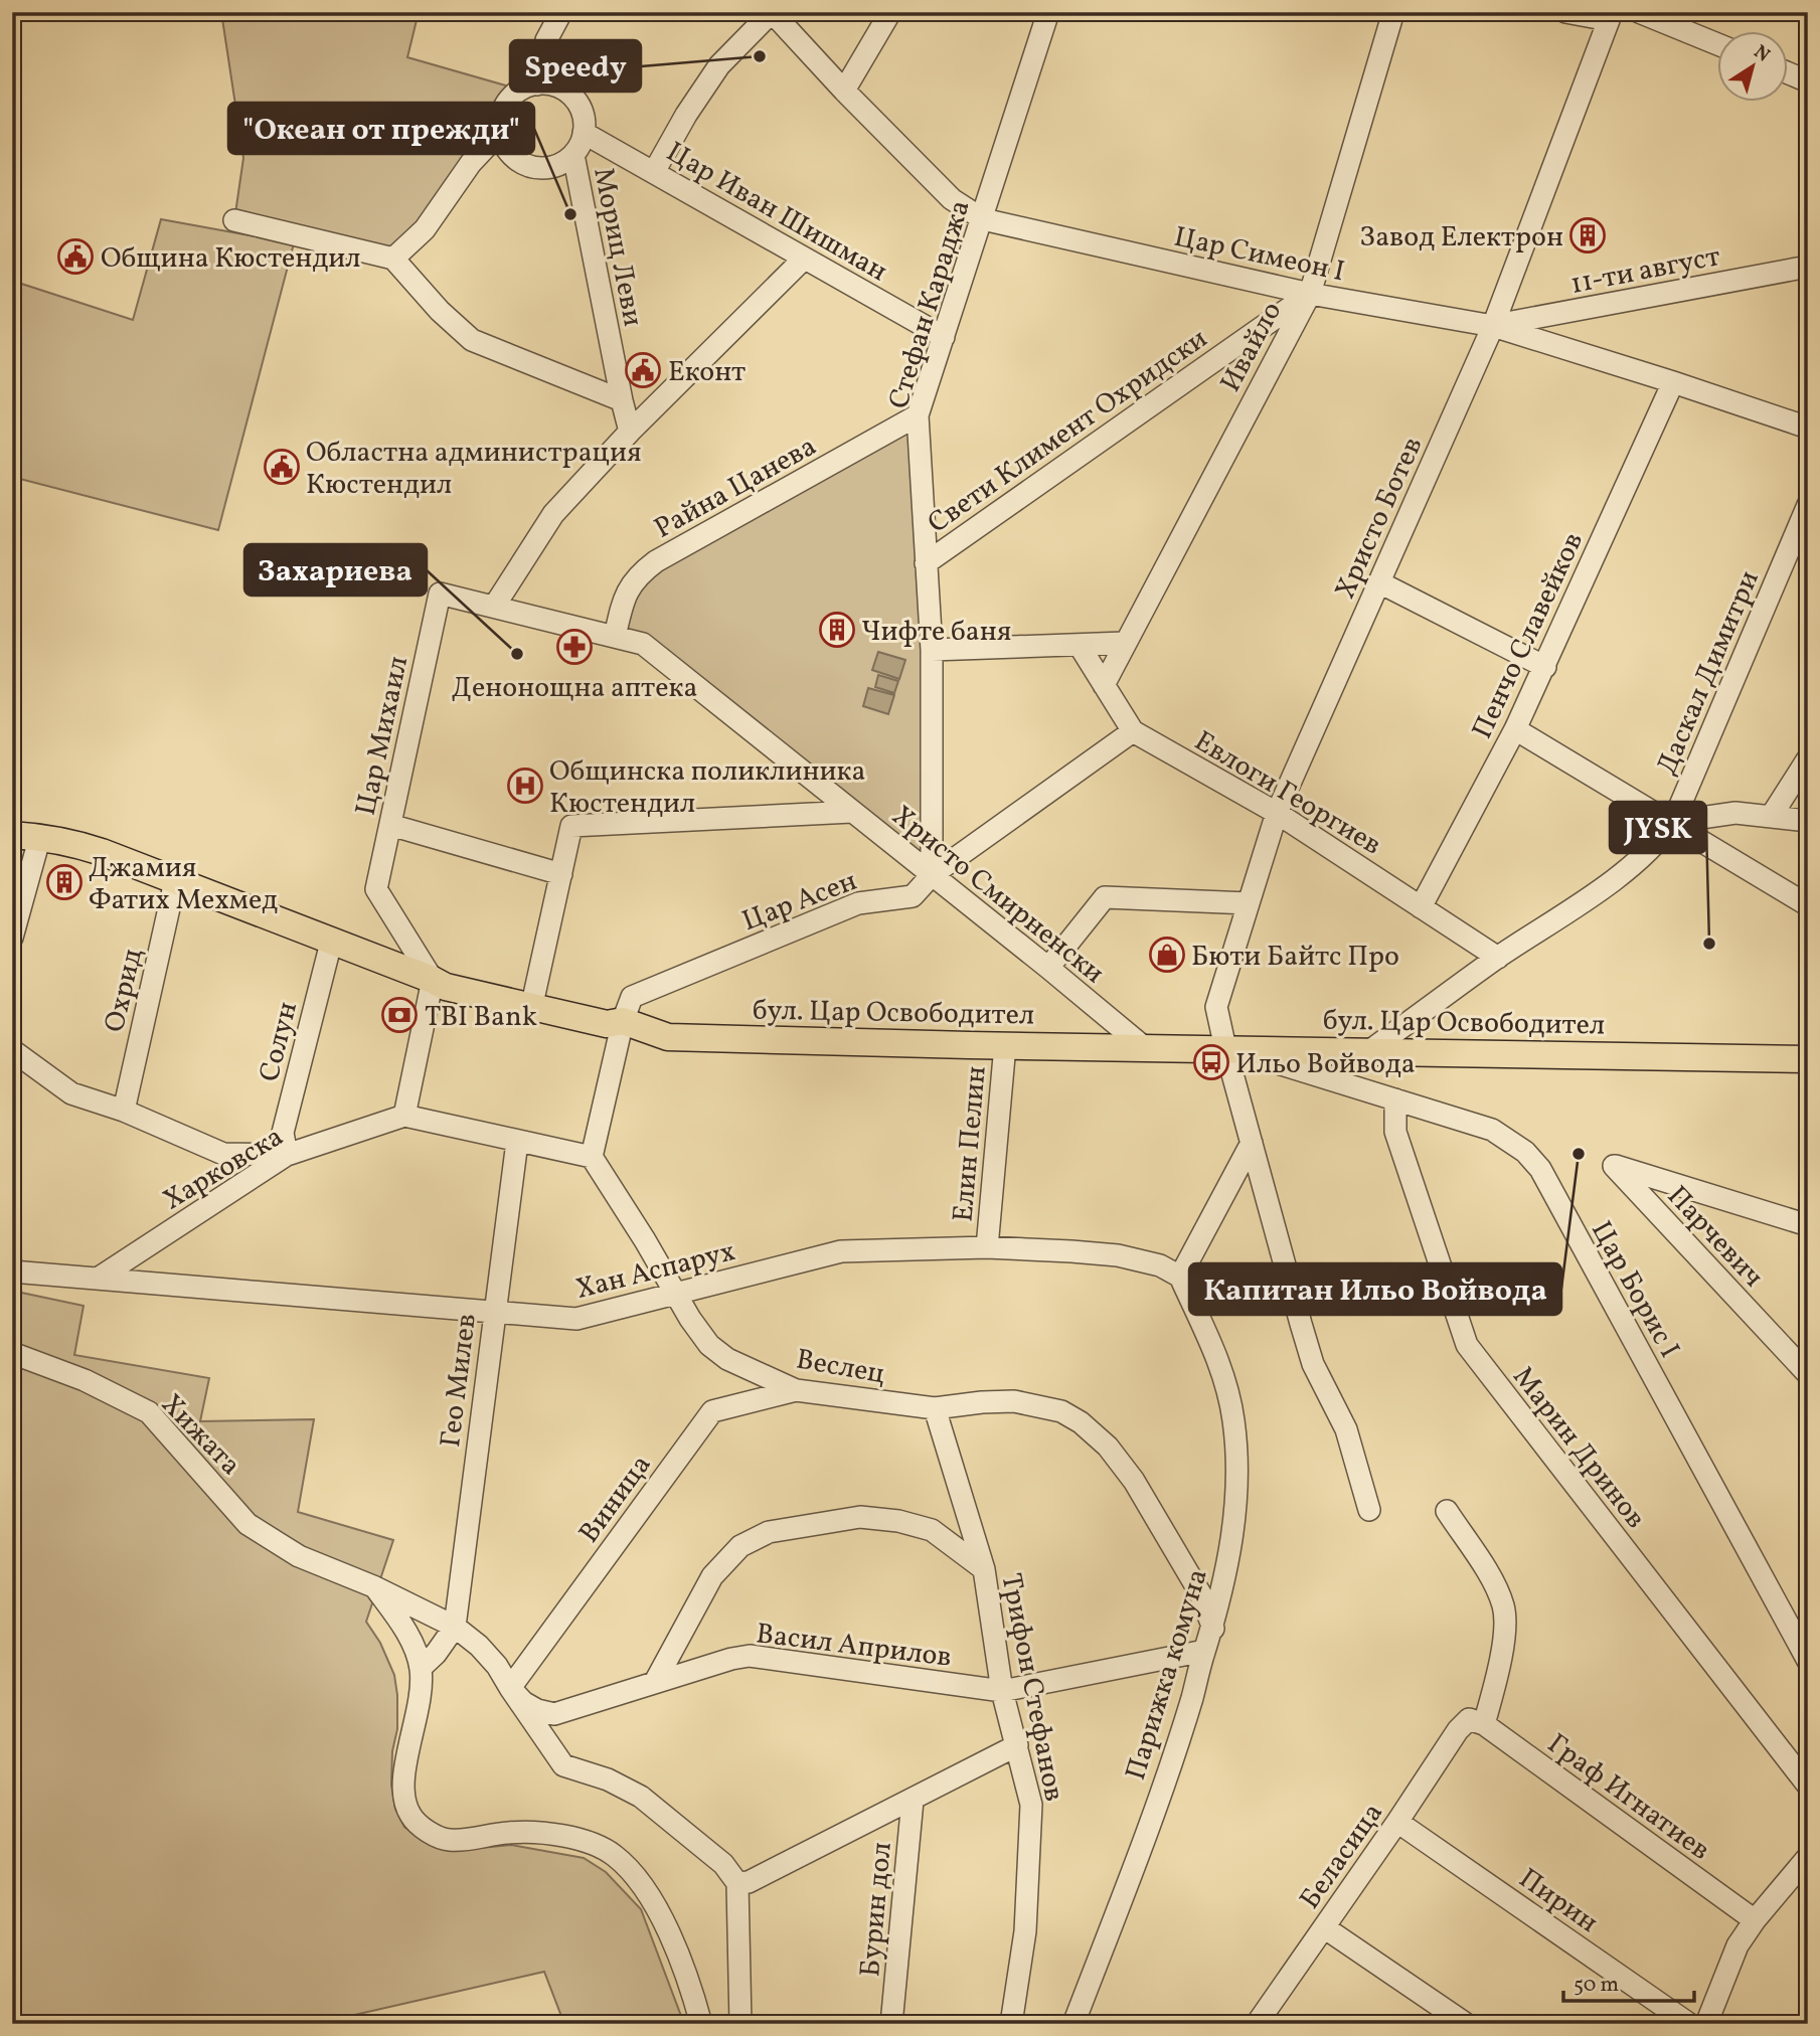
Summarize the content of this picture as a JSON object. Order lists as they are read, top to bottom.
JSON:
{
  "streets": {
    "main road": ["бул. Цар Освободител"],
    "street": [
      "Цар Иван Шишман",
      "Мориц Леви",
      "Цар Симеон I",
      "11-ти август",
      "Стефан Караджа",
      "Ивайло",
      "Свети Климент Охридски",
      "Райна Цанева",
      "Христо Ботев",
      "Пенчо Славейков",
      "Даскал Димитри",
      "Цар Михаил",
      "Евлоги Георгиев",
      "Христо Смирненски",
      "Цар Асен",
      "Охрид",
      "Солун",
      "Елин Пелин",
      "Харковска",
      "Парчевич",
      "Хан Аспарух",
      "Цар Борис I",
      "Веслец",
      "Гео Милев",
      "Хижата",
      "Марин Дринов",
      "Виница",
      "Васил Априлов",
      "Парижка комуна",
      "Трифон Стефанов",
      "Граф Игнатиев",
      "Беласица",
      "Пирин",
      "Бурин дол"
    ]
  },
  "crossings": [
    ["Цар Иван Шишман", "Мориц Леви"],
    ["Цар Иван Шишман", "Стефан Караджа"],
    ["Цар Симеон I", "11-ти август"],
    ["Цар Симеон I", "Стефан Караджа"],
    ["Цар Симеон I", "Ивайло"],
    ["Цар Симеон I", "Свети Климент Охридски"],
    ["Цар Симеон I", "Христо Ботев"],
    ["Цар Симеон I", "Пенчо Славейков"],
    ["11-ти август", "Христо Ботев"],
    ["Стефан Караджа", "Свети Климент Охридски"],
    ["Стефан Караджа", "Райна Цанева"],
    ["Стефан Караджа", "Христо Смирненски"],
    ["Стефан Караджа", "Цар Асен"],
    ["Ивайло", "Свети Климент Охридски"],
    ["Ивайло", "Евлоги Георгиев"],
    ["Райна Цанева", "Христо Смирненски"],
    ["Христо Ботев", "Евлоги Георгиев"],
    ["Христо Ботев", "бул. Цар Освободител"],
    ["Христо Ботев", "Цар Борис I"],
    ["Пенчо Славейков", "Евлоги Георгиев"],
    ["Даскал Димитри", "Евлоги Георгиев"],
    ["Даскал Димитри", "бул. Цар Освободител"],
    ["Цар Михаил", "Христо Смирненски"],
    ["Цар Михаил", "бул. Цар Освободител"],
    ["Евлоги Георгиев", "Цар Асен"],
    ["Христо Смирненски", "Цар Асен"],
    ["Христо Смирненски", "бул. Цар Освободител"],
    ["Цар Асен", "бул. Цар Освободител"],
    ["Охрид", "бул. Цар Освободител"],
    ["бул. Цар Освободител", "Солун"],
    ["бул. Цар Освободител", "Елин Пелин"],
    ["бул. Цар Освободител", "Цар Борис I"],
    ["Солун", "Харковска"],
    ["Елин Пелин", "Хан Аспарух"],
    ["Харковска", "Хан Аспарух"],
    ["Хан Аспарух", "Веслец"],
    ["Хан Аспарух", "Гео Милев"],
    ["Хан Аспарух", "Парижка комуна"],
    ["Цар Борис I", "Марин Дринов"],
    ["Веслец", "Виница"],
    ["Веслец", "Парижка комуна"],
    ["Веслец", "Трифон Стефанов"],
    ["Гео Милев", "Васил Априлов"],
    ["Хижата", "Васил Априлов"],
    ["Виница", "Васил Априлов"],
    ["Васил Априлов", "Парижка комуна"],
    ["Васил Априлов", "Трифон Стефанов"],
    ["Граф Игнатиев", "Беласица"],
    ["Беласица", "Пирин"]
  ],
  "places": {
    "other": [
      "Speedy",
      "\"Океан от прежди\"",
      "Захариева",
      "JYSK",
      "Капитан Ильо Войвода"
    ],
    "building": ["Завод Електрон", "Чифте баня", "Джамия Фатих Мехмед"],
    "public building": ["Община Кюстендил", "Еконт", "Областна администрация Кюстендил"],
    "pharmacy": ["Денонощна аптека"],
    "hospital": ["Общинска поликлиника Кюстендил"],
    "shop": ["Бюти Байтс Про"],
    "bank": ["TBI Bank"],
    "bus stop": ["Ильо Войвода"]
  },
  "scale_bar": "50 m",
  "north": "top right"
}
